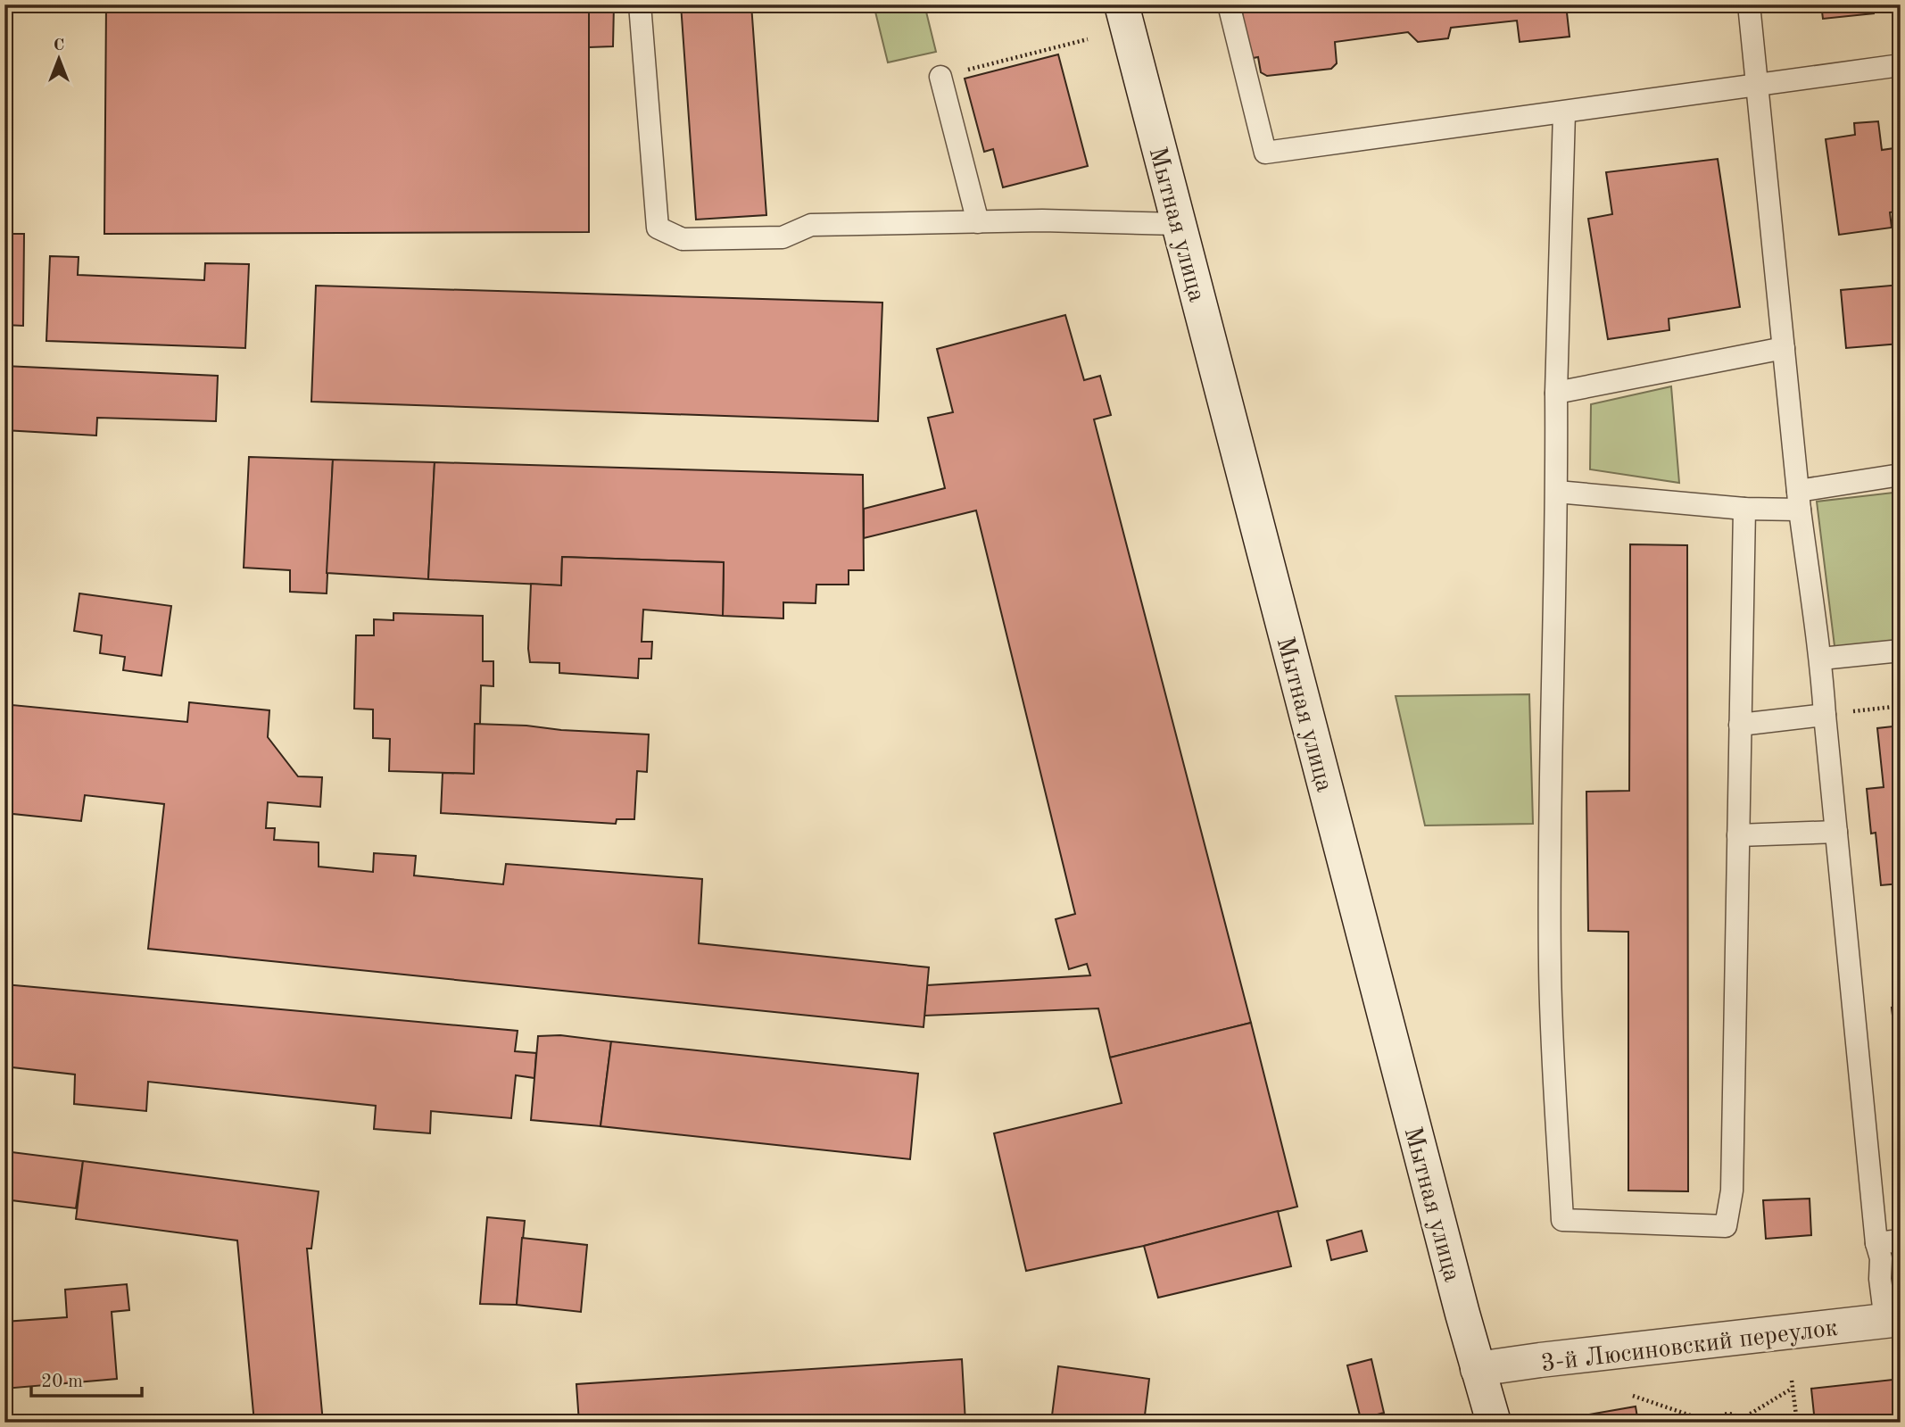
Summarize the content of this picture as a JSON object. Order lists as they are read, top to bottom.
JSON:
{
  "streets": {
    "main road": ["Мытная улица", "3-й Люсиновский переулок"]
  },
  "crossings": [
    ["Мытная улица", "3-й Люсиновский переулок"]
  ],
  "scale_bar": "20 m",
  "north": "top"
}
